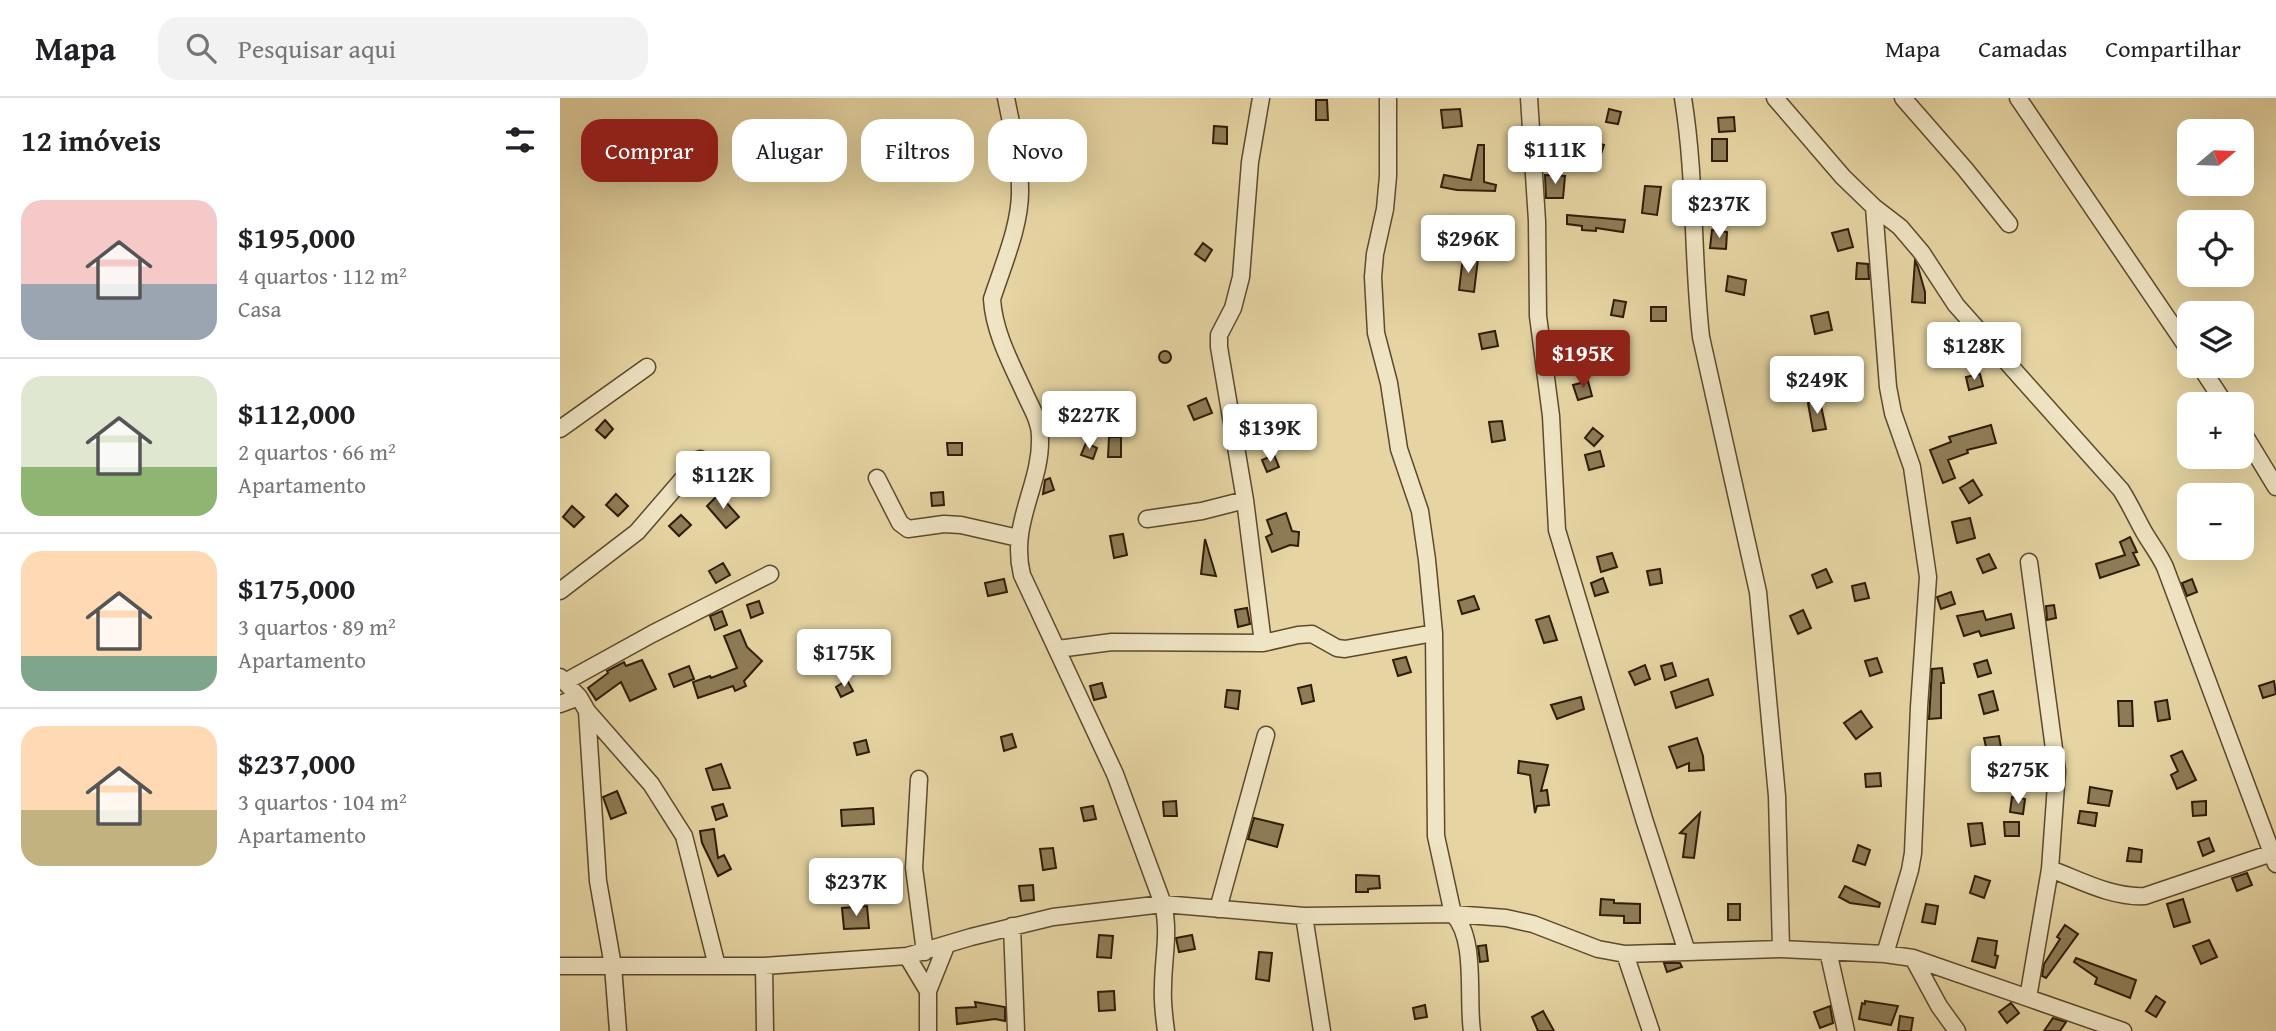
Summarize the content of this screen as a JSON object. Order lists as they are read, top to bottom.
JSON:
{
  "north": "right",
  "page": {
    "header": "Mapa",
    "search": "Pesquisar aqui",
    "nav": ["Mapa", "Camadas", "Compartilhar"],
    "heading": "12 imóveis",
    "map_buttons": ["+", "−"],
    "chip": [
      "Comprar",
      "Alugar",
      "Filtros",
      "Novo"
    ],
    "price": [
      "$111K",
      "$237K",
      "$296K",
      "$128K",
      "$195K",
      "$249K",
      "$227K",
      "$139K",
      "$112K",
      "$175K",
      "$275K",
      "$237K"
    ],
    "list": [
      {
        "name": "$195,000",
        "note": "4 quartos · 112 m² · Casa"
      },
      {
        "name": "$112,000",
        "note": "2 quartos · 66 m² · Apartamento"
      },
      {
        "name": "$175,000",
        "note": "3 quartos · 89 m² · Apartamento"
      },
      {
        "name": "$237,000",
        "note": "3 quartos · 104 m² · Apartamento"
      }
    ]
  }
}
